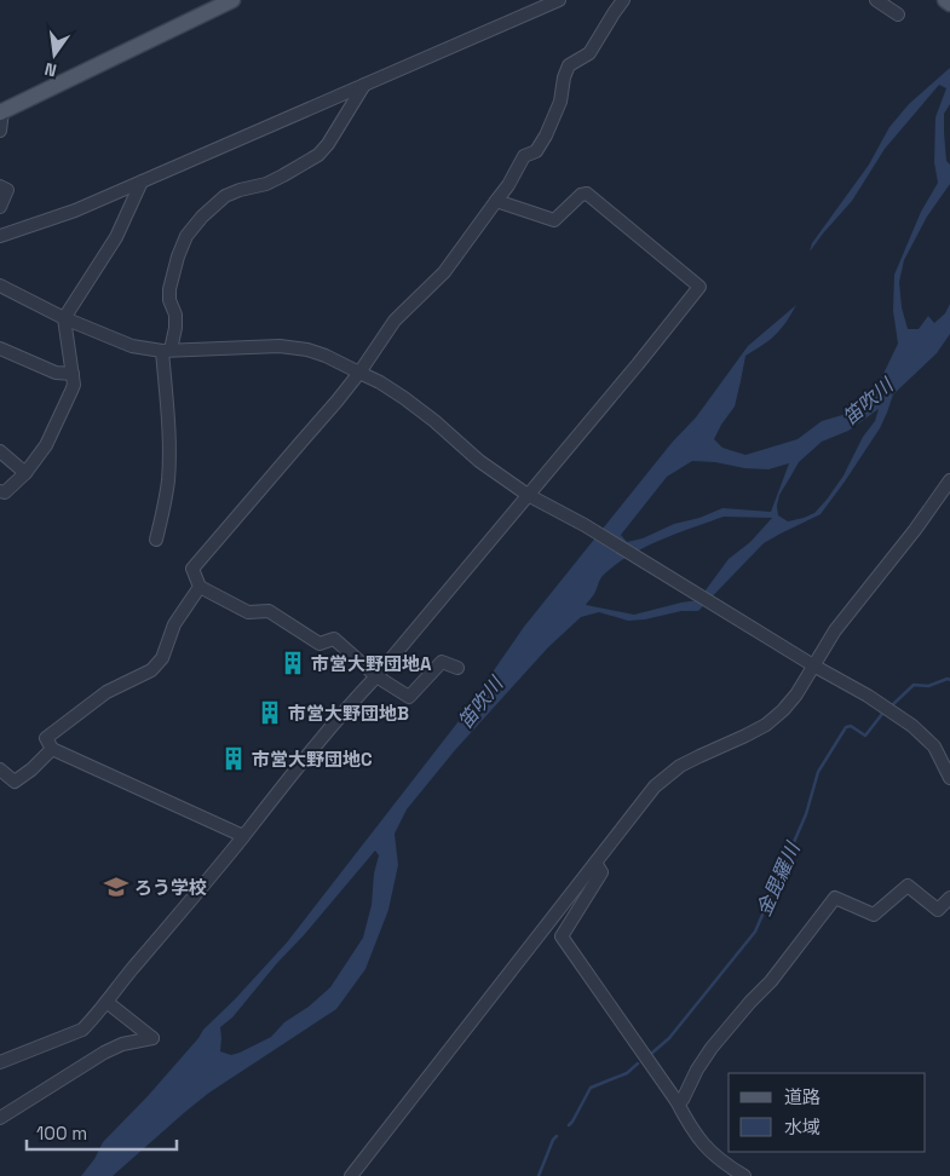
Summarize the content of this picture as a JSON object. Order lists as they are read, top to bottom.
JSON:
{
  "water": ["笛吹川", "金毘羅川"],
  "places": {
    "building": ["市営大野団地A", "市営大野団地B", "市営大野団地C"],
    "school or university": ["ろう学校"]
  },
  "legend": ["道路", "水域"],
  "scale_bar": "100 m",
  "north": "bottom"
}
